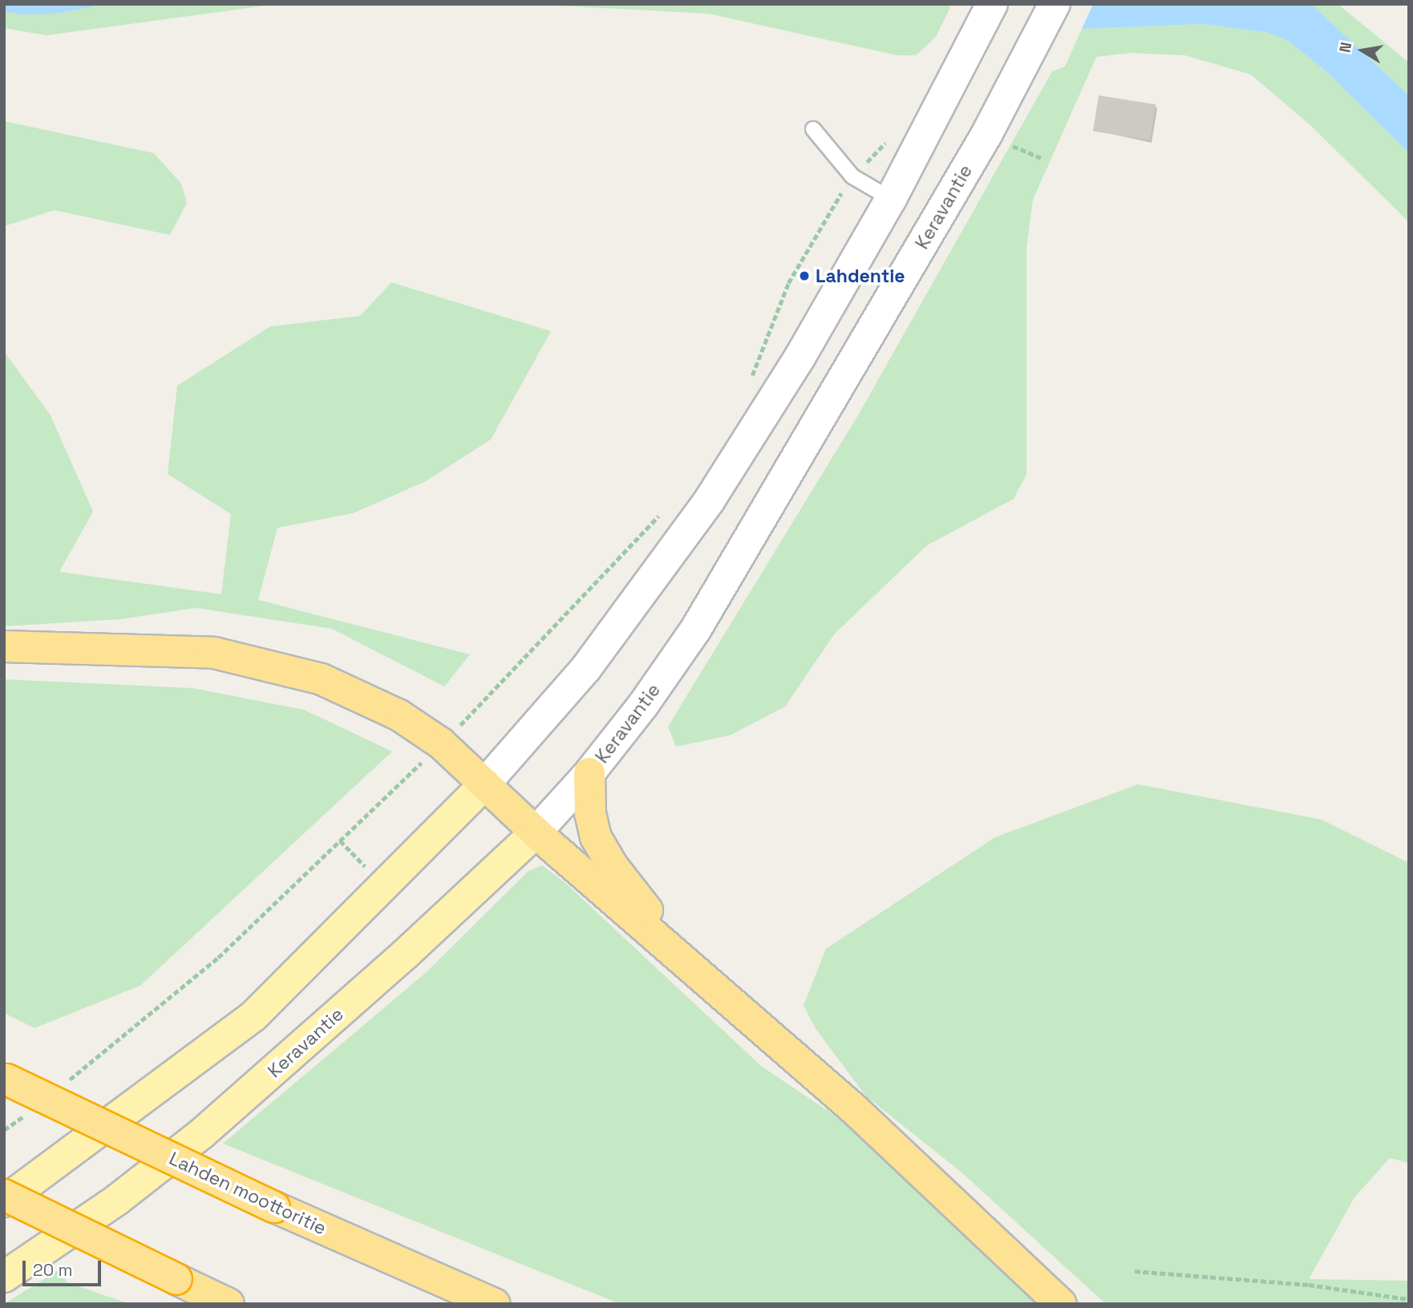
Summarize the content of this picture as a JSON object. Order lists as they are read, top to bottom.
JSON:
{
  "streets": {
    "highway": ["Lahden moottoritie"],
    "main road": ["Keravantie"]
  },
  "places": ["Lahdentie"],
  "scale_bar": "20 m",
  "north": "left"
}
